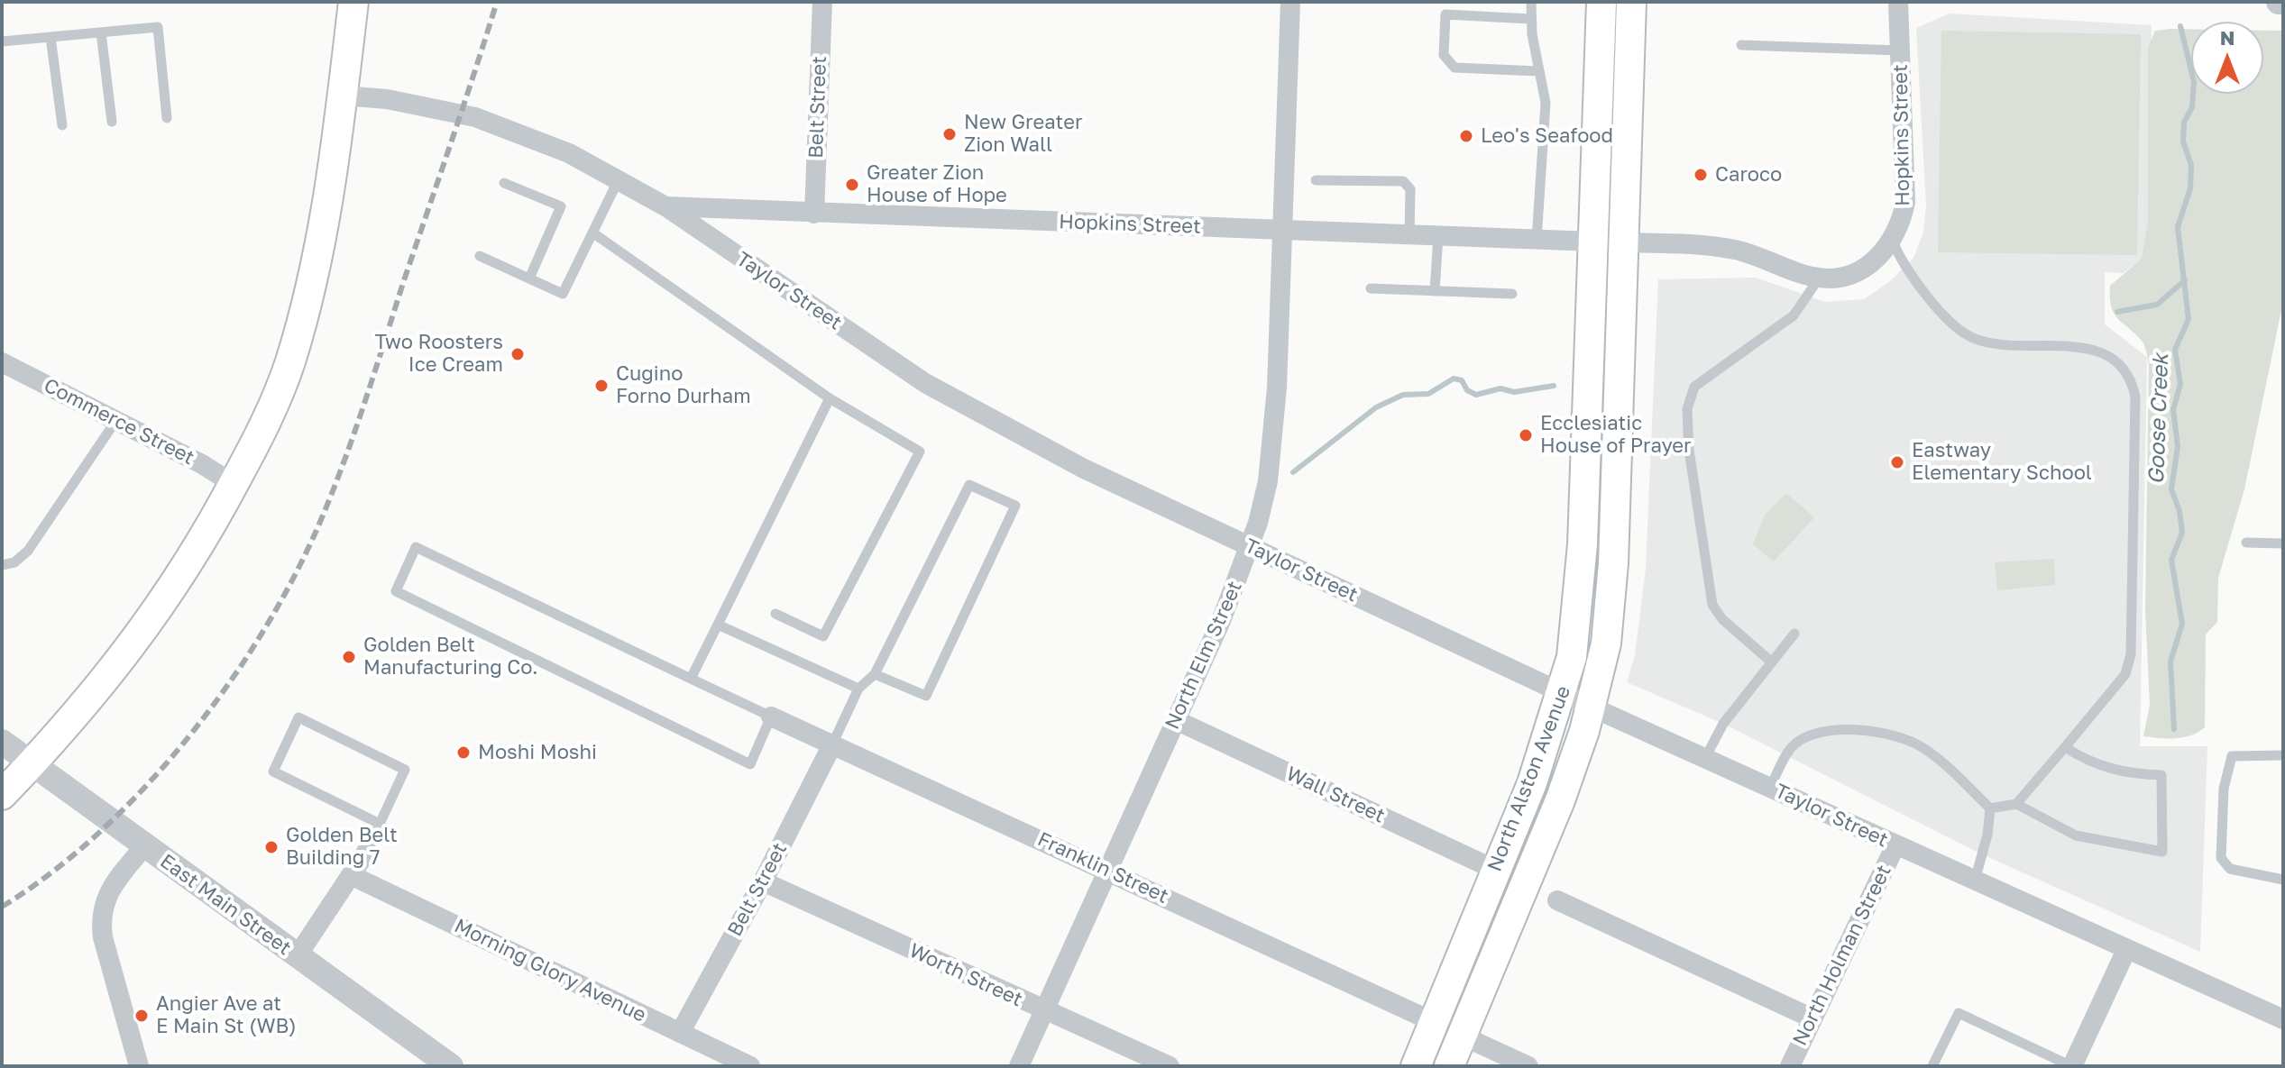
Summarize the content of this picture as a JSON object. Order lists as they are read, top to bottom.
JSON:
{
  "streets": {
    "main road": ["North Alston Avenue"],
    "street": [
      "Belt Street",
      "Hopkins Street",
      "Taylor Street",
      "Commerce Street",
      "North Elm Street",
      "Wall Street",
      "Franklin Street",
      "East Main Street",
      "North Holman Street",
      "Morning Glory Avenue",
      "Worth Street"
    ]
  },
  "crossings": [
    ["Belt Street", "Hopkins Street"],
    ["Belt Street", "Franklin Street"],
    ["Belt Street", "Morning Glory Avenue"],
    ["Belt Street", "Worth Street"],
    ["Hopkins Street", "Taylor Street"],
    ["Hopkins Street", "North Elm Street"],
    ["Hopkins Street", "North Alston Avenue"],
    ["Taylor Street", "North Elm Street"],
    ["Taylor Street", "North Alston Avenue"],
    ["Taylor Street", "North Holman Street"],
    ["North Elm Street", "Wall Street"],
    ["North Elm Street", "Franklin Street"],
    ["North Elm Street", "Worth Street"],
    ["North Alston Avenue", "Wall Street"],
    ["North Alston Avenue", "Franklin Street"]
  ],
  "water": ["Goose Creek"],
  "places": [
    "New Greater Zion Wall",
    "Leo's Seafood",
    "Caroco",
    "Greater Zion House of Hope",
    "Two Roosters Ice Cream",
    "Cugino Forno Durham",
    "Ecclesiatic House of Prayer",
    "Eastway Elementary School",
    "Golden Belt Manufacturing Co.",
    "Moshi Moshi",
    "Golden Belt Building 7",
    "Angier Ave at E Main St (WB)"
  ],
  "north": "top"
}
